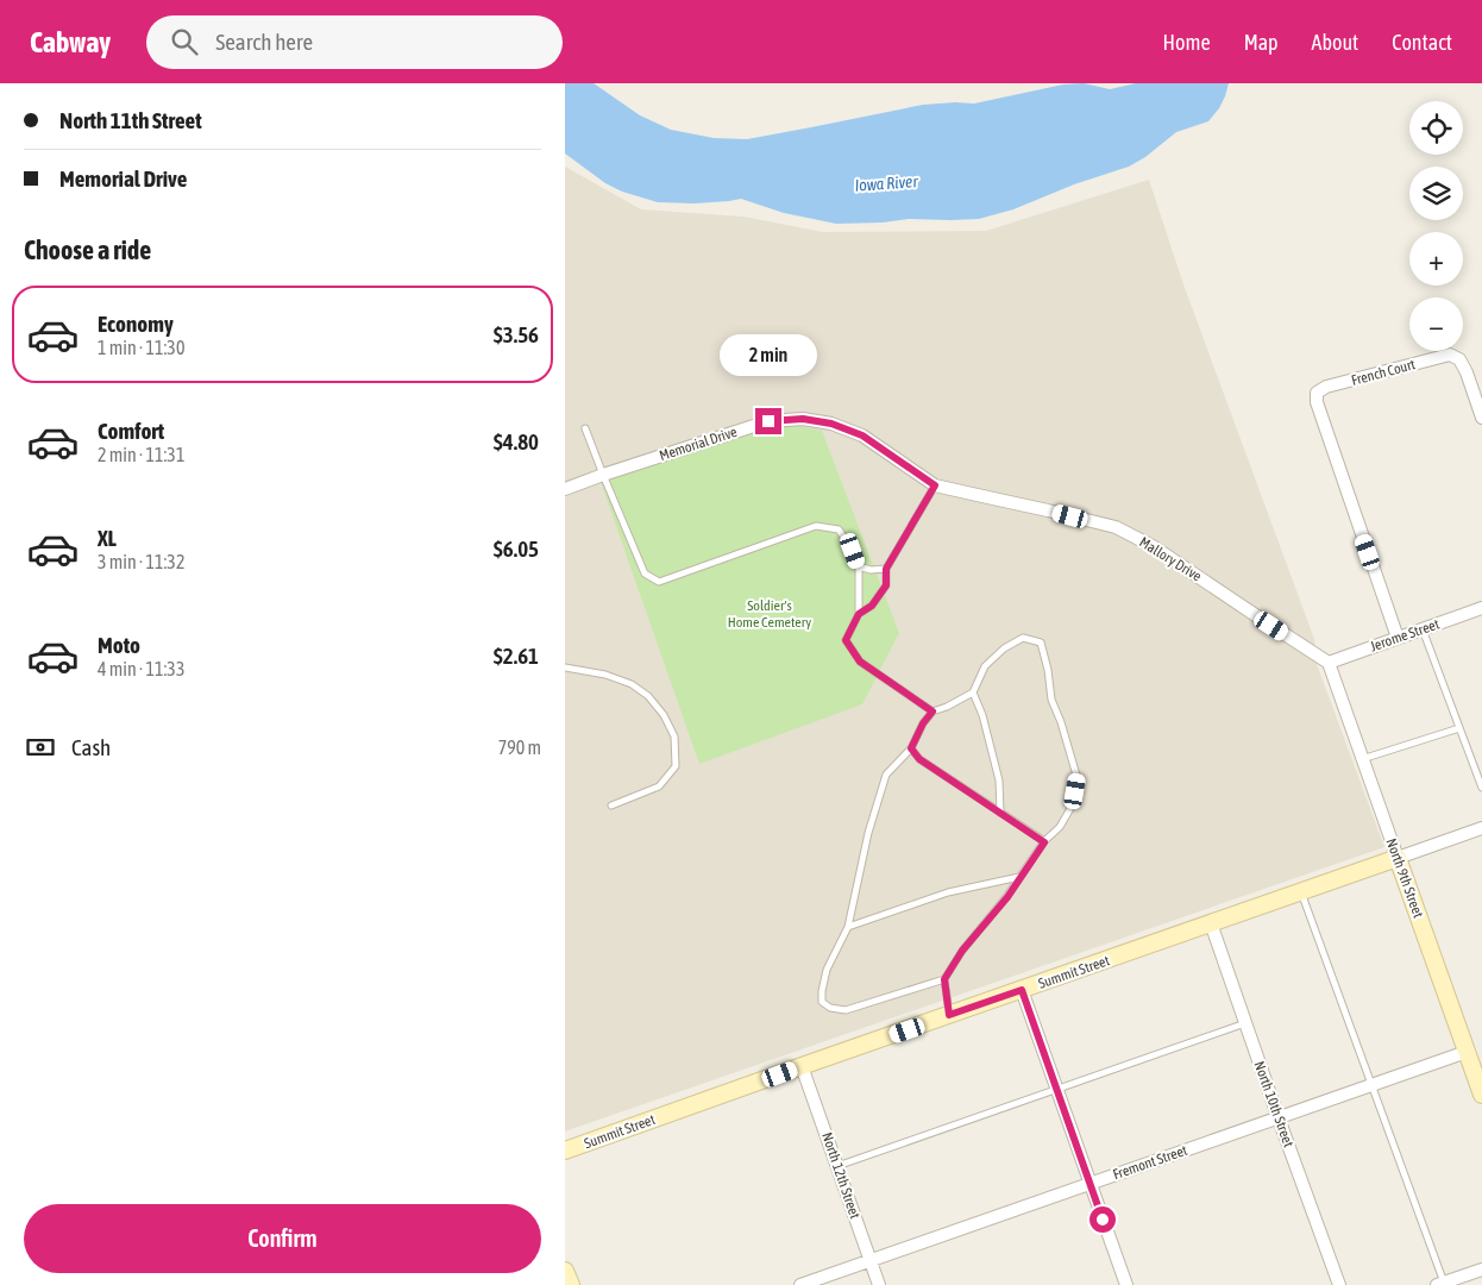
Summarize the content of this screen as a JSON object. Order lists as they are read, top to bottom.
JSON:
{
  "streets": {
    "street": [
      "French Court",
      "Memorial Drive",
      "Mallory Drive",
      "Jerome Street",
      "North 9th Street",
      "Summit Street",
      "North 10th Street",
      "Fremont Street",
      "North 12th Street"
    ]
  },
  "crossings": [
    ["French Court", "Jerome Street"],
    ["Memorial Drive", "Mallory Drive"],
    ["Mallory Drive", "Jerome Street"],
    ["Mallory Drive", "North 9th Street"],
    ["Jerome Street", "North 9th Street"],
    ["North 9th Street", "Summit Street"],
    ["North 9th Street", "Fremont Street"],
    ["Summit Street", "North 10th Street"],
    ["Summit Street", "North 12th Street"],
    ["North 10th Street", "Fremont Street"],
    ["Fremont Street", "North 12th Street"]
  ],
  "water": ["Iowa River"],
  "parks": ["Soldier's Home Cemetery"],
  "page": {
    "header": "Cabway",
    "search": "Search here",
    "nav": [
      "Home",
      "Map",
      "About",
      "Contact"
    ],
    "banner": ["North 11th Street", "Memorial Drive"],
    "map_buttons": ["+", "−"],
    "heading": "Choose a ride",
    "list": [
      {
        "name": "Economy",
        "note": "1 min · 11:30",
        "value": "$3.56"
      },
      {
        "name": "Comfort",
        "note": "2 min · 11:31",
        "value": "$4.80"
      },
      {
        "name": "XL",
        "note": "3 min · 11:32",
        "value": "$6.05"
      },
      {
        "name": "Moto",
        "note": "4 min · 11:33",
        "value": "$2.61"
      }
    ],
    "bubble": "2 min",
    "pay": ["Cash", "790 m"],
    "buttons": "Confirm"
  }
}
